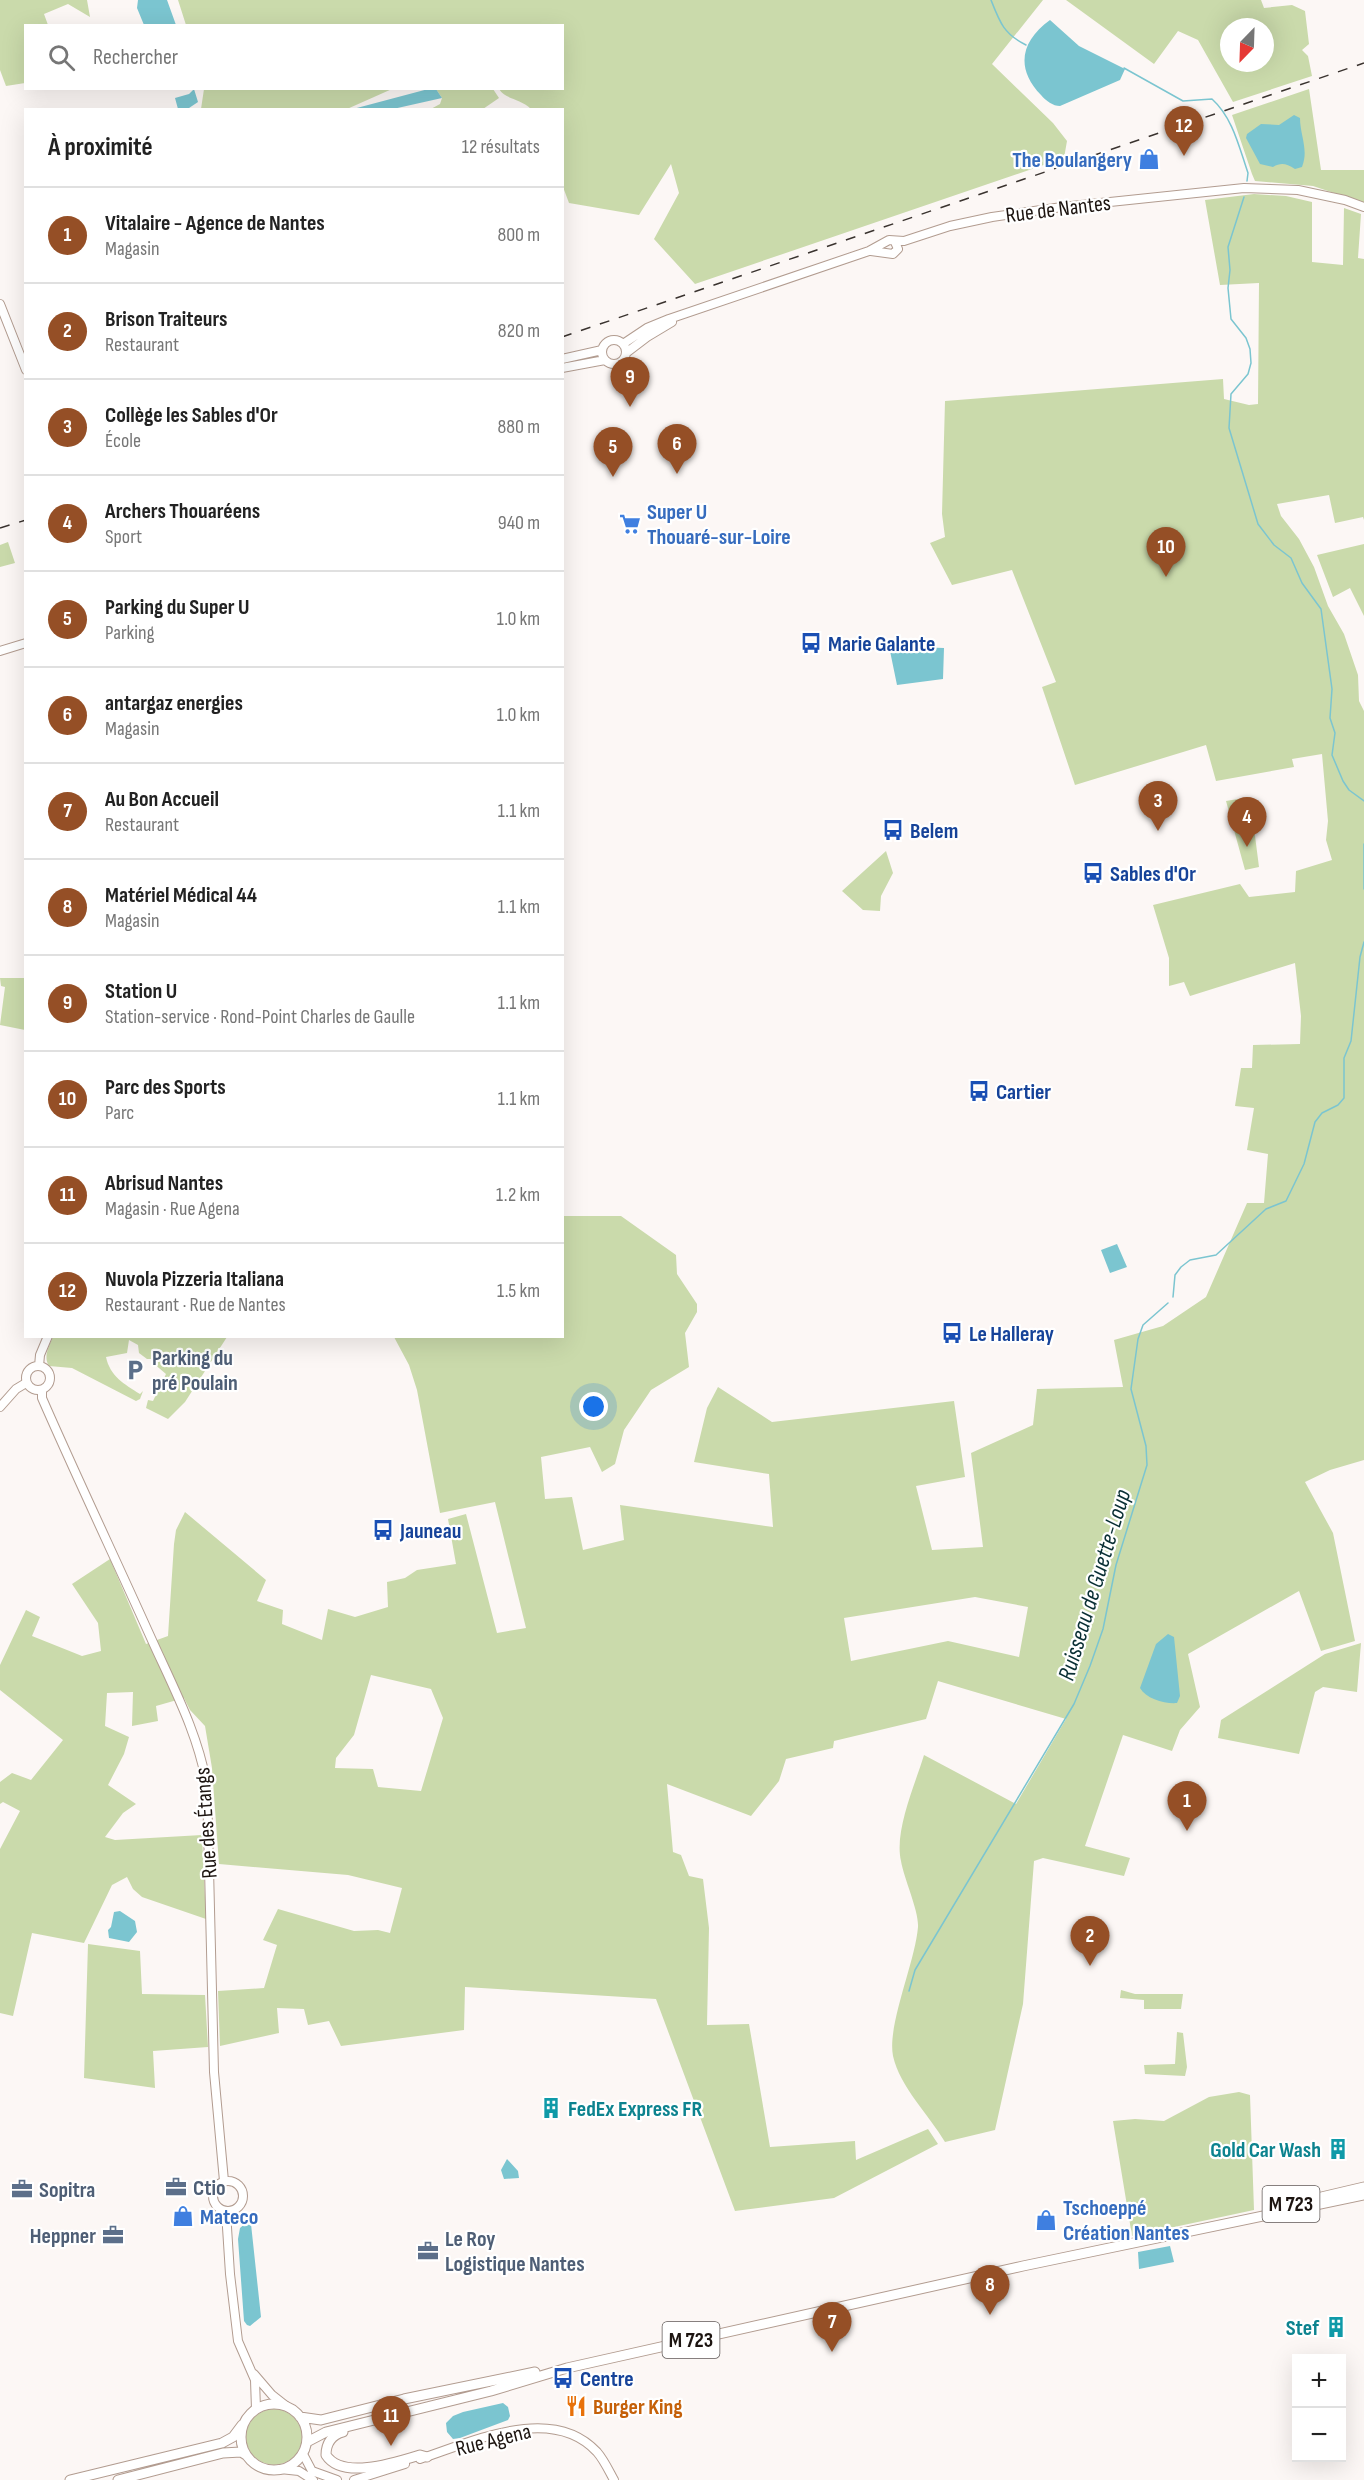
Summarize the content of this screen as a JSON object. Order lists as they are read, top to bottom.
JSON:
{
  "streets": {
    "main road": ["Rue des Étangs", "M 723", "Rue Agena"],
    "street": ["Rue de Nantes"]
  },
  "water": ["Ruisseau de Guette-Loup"],
  "places": {
    "shop": ["The Boulangery", "Mateco", "Tschoeppé Création Nantes"],
    "supermarket": ["Super U Thouaré-sur-Loire"],
    "bus stop": [
      "Marie Galante",
      "Belem",
      "Sables d'Or",
      "Cartier",
      "Le Halleray",
      "Jauneau",
      "Centre"
    ],
    "parking": ["Parking du pré Poulain"],
    "building": ["FedEx Express FR", "Gold Car Wash", "Stef"],
    "office": [
      "Ctio",
      "Sopitra",
      "Heppner",
      "Le Roy Logistique Nantes"
    ],
    "restaurant": ["Burger King"]
  },
  "north": "bottom left",
  "page": {
    "search": "Rechercher",
    "pins": [
      "12",
      "9",
      "6",
      "5",
      "10",
      "3",
      "4",
      "1",
      "2",
      "8",
      "7",
      "11"
    ],
    "heading": ["À proximité", "12 résultats"],
    "list": [
      {
        "mark": "1",
        "name": "Vitalaire - Agence de Nantes",
        "note": "Magasin",
        "value": "800 m"
      },
      {
        "mark": "2",
        "name": "Brison Traiteurs",
        "note": "Restaurant",
        "value": "820 m"
      },
      {
        "mark": "3",
        "name": "Collège les Sables d'Or",
        "note": "École",
        "value": "880 m"
      },
      {
        "mark": "4",
        "name": "Archers Thouaréens",
        "note": "Sport",
        "value": "940 m"
      },
      {
        "mark": "5",
        "name": "Parking du Super U",
        "note": "Parking",
        "value": "1.0 km"
      },
      {
        "mark": "6",
        "name": "antargaz energies",
        "note": "Magasin",
        "value": "1.0 km"
      },
      {
        "mark": "7",
        "name": "Au Bon Accueil",
        "note": "Restaurant",
        "value": "1.1 km"
      },
      {
        "mark": "8",
        "name": "Matériel Médical 44",
        "note": "Magasin",
        "value": "1.1 km"
      },
      {
        "mark": "9",
        "name": "Station U",
        "note": "Station-service · Rond-Point Charles de Gaulle",
        "value": "1.1 km"
      },
      {
        "mark": "10",
        "name": "Parc des Sports",
        "note": "Parc",
        "value": "1.1 km"
      },
      {
        "mark": "11",
        "name": "Abrisud Nantes",
        "note": "Magasin · Rue Agena",
        "value": "1.2 km"
      },
      {
        "mark": "12",
        "name": "Nuvola Pizzeria Italiana",
        "note": "Restaurant · Rue de Nantes",
        "value": "1.5 km"
      }
    ],
    "map_buttons": ["+", "−"]
  }
}
